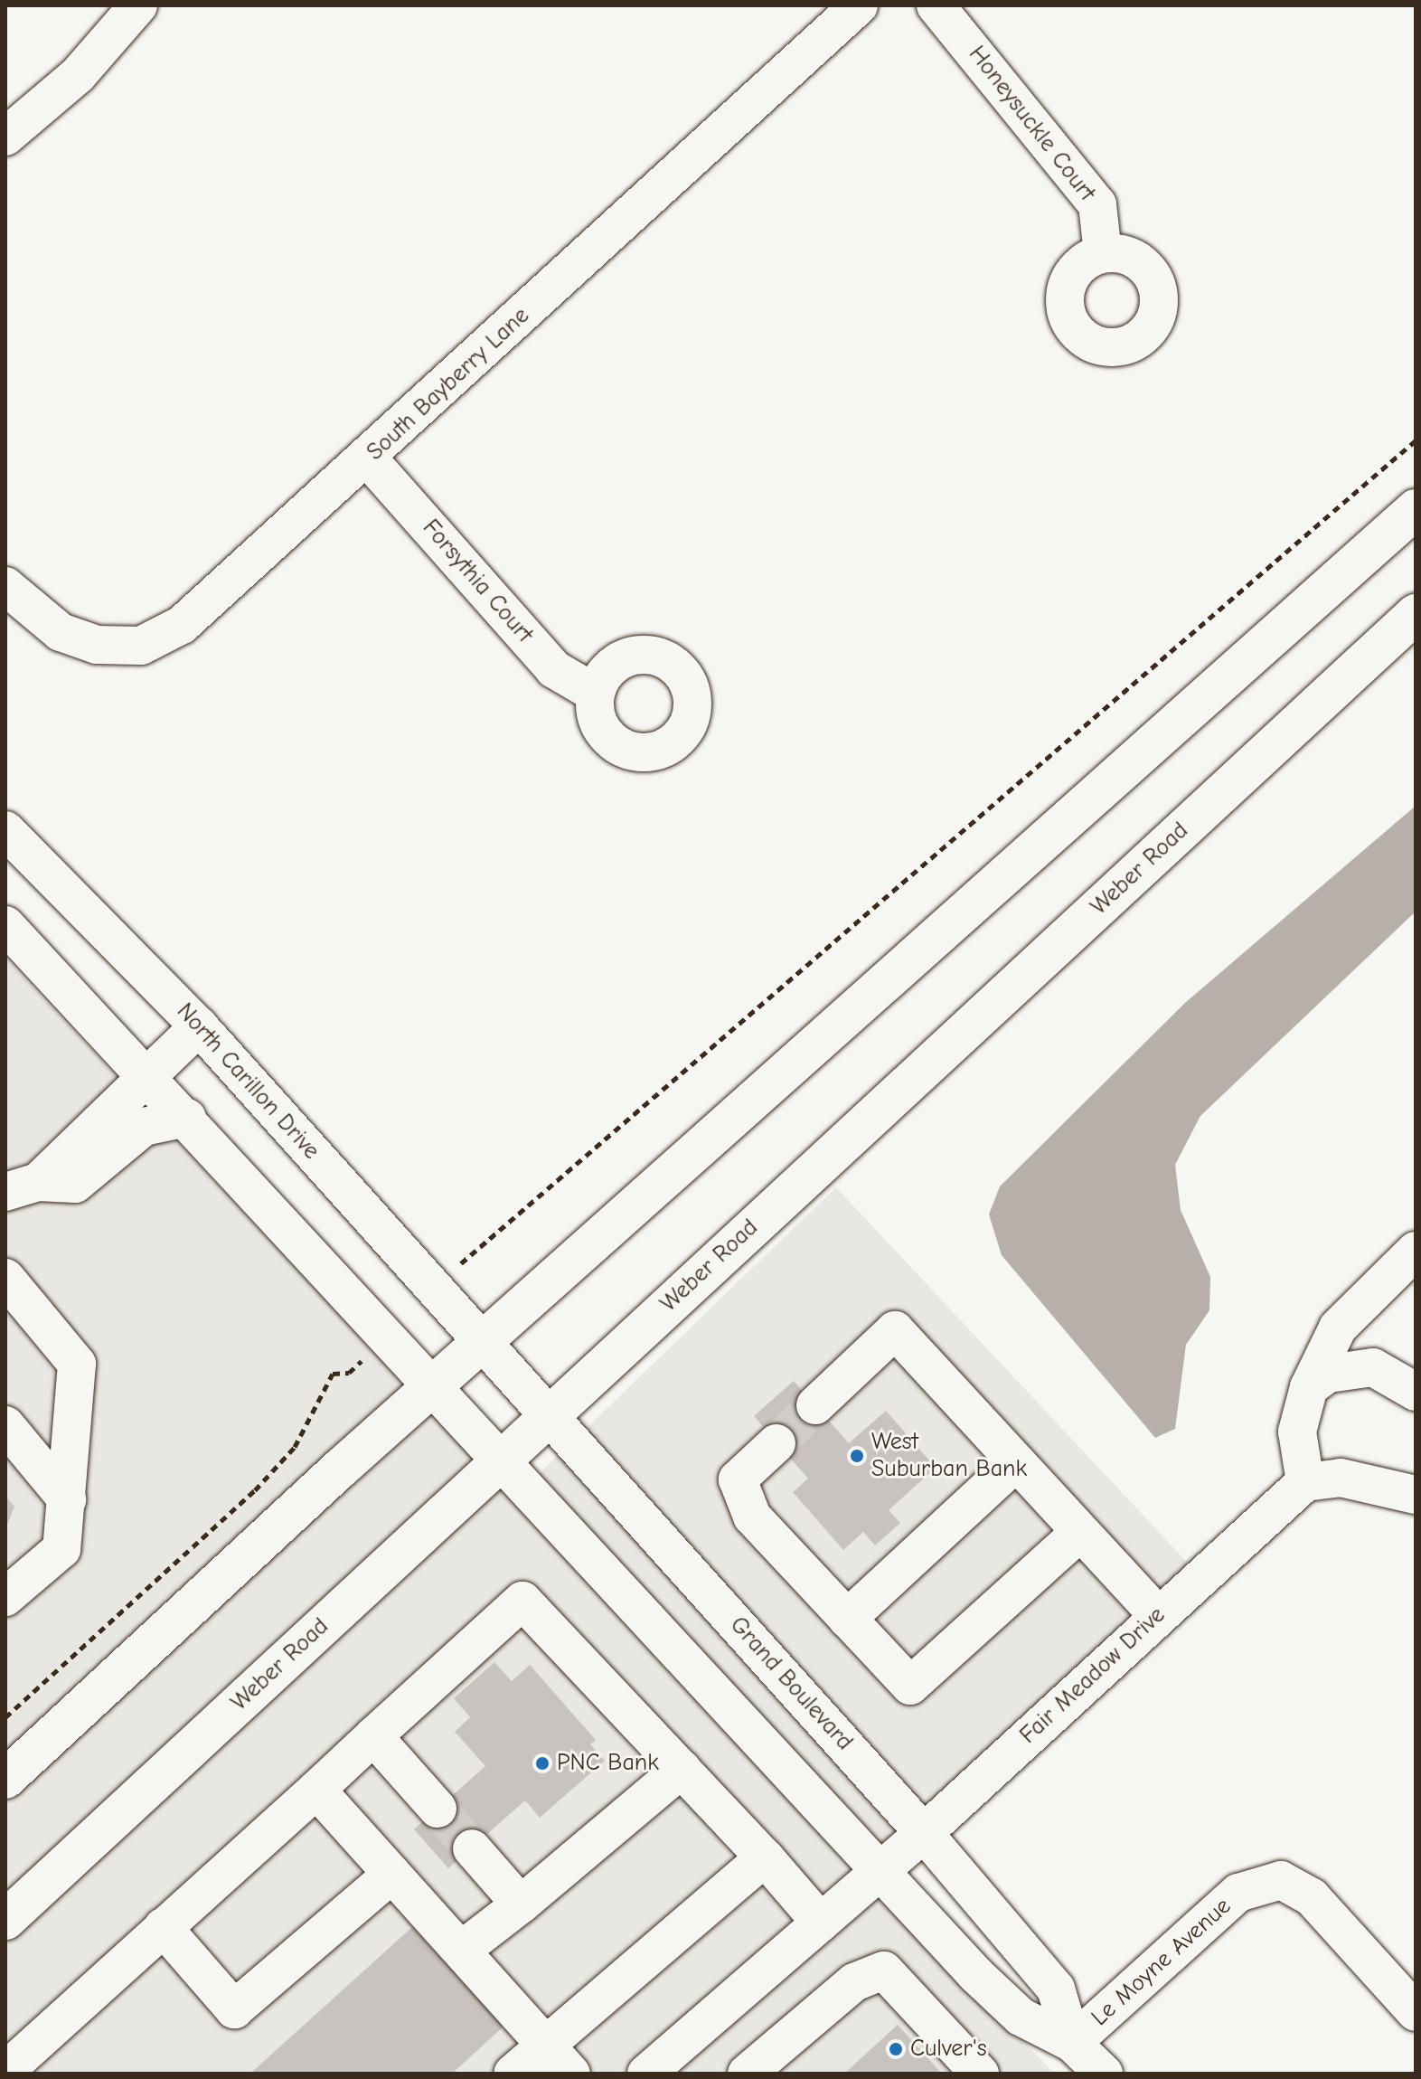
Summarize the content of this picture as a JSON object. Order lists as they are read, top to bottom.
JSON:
{
  "streets": {
    "main road": ["Weber Road"],
    "street": [
      "Honeysuckle Court",
      "South Bayberry Lane",
      "Forsythia Court",
      "North Carillon Drive",
      "Fair Meadow Drive",
      "Grand Boulevard",
      "Le Moyne Avenue"
    ]
  },
  "crossings": [
    ["South Bayberry Lane", "Forsythia Court"],
    ["Weber Road", "Grand Boulevard"],
    ["North Carillon Drive", "Grand Boulevard"],
    ["Fair Meadow Drive", "Grand Boulevard"],
    ["Grand Boulevard", "Le Moyne Avenue"]
  ],
  "places": ["West Suburban Bank", "PNC Bank", "Culver's"]
}
